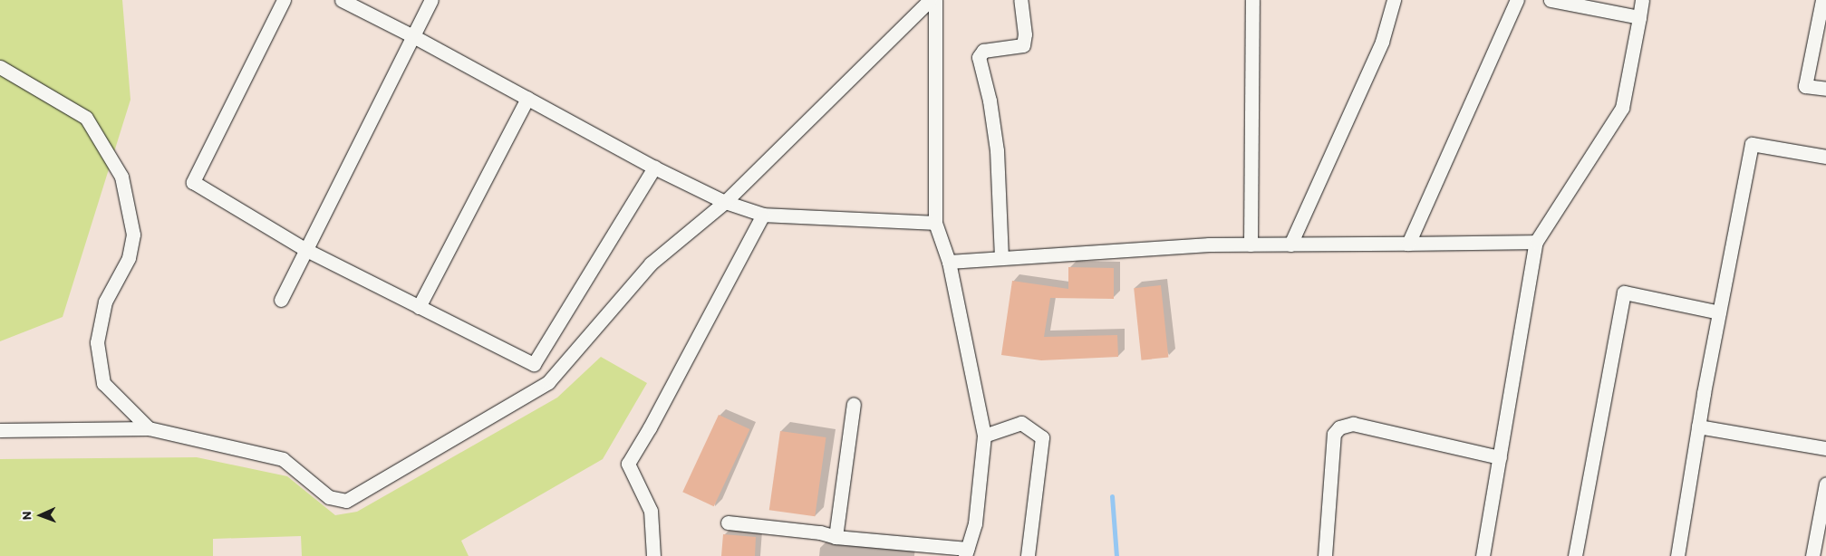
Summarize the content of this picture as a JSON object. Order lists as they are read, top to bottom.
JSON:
{
  "north": "left"
}
